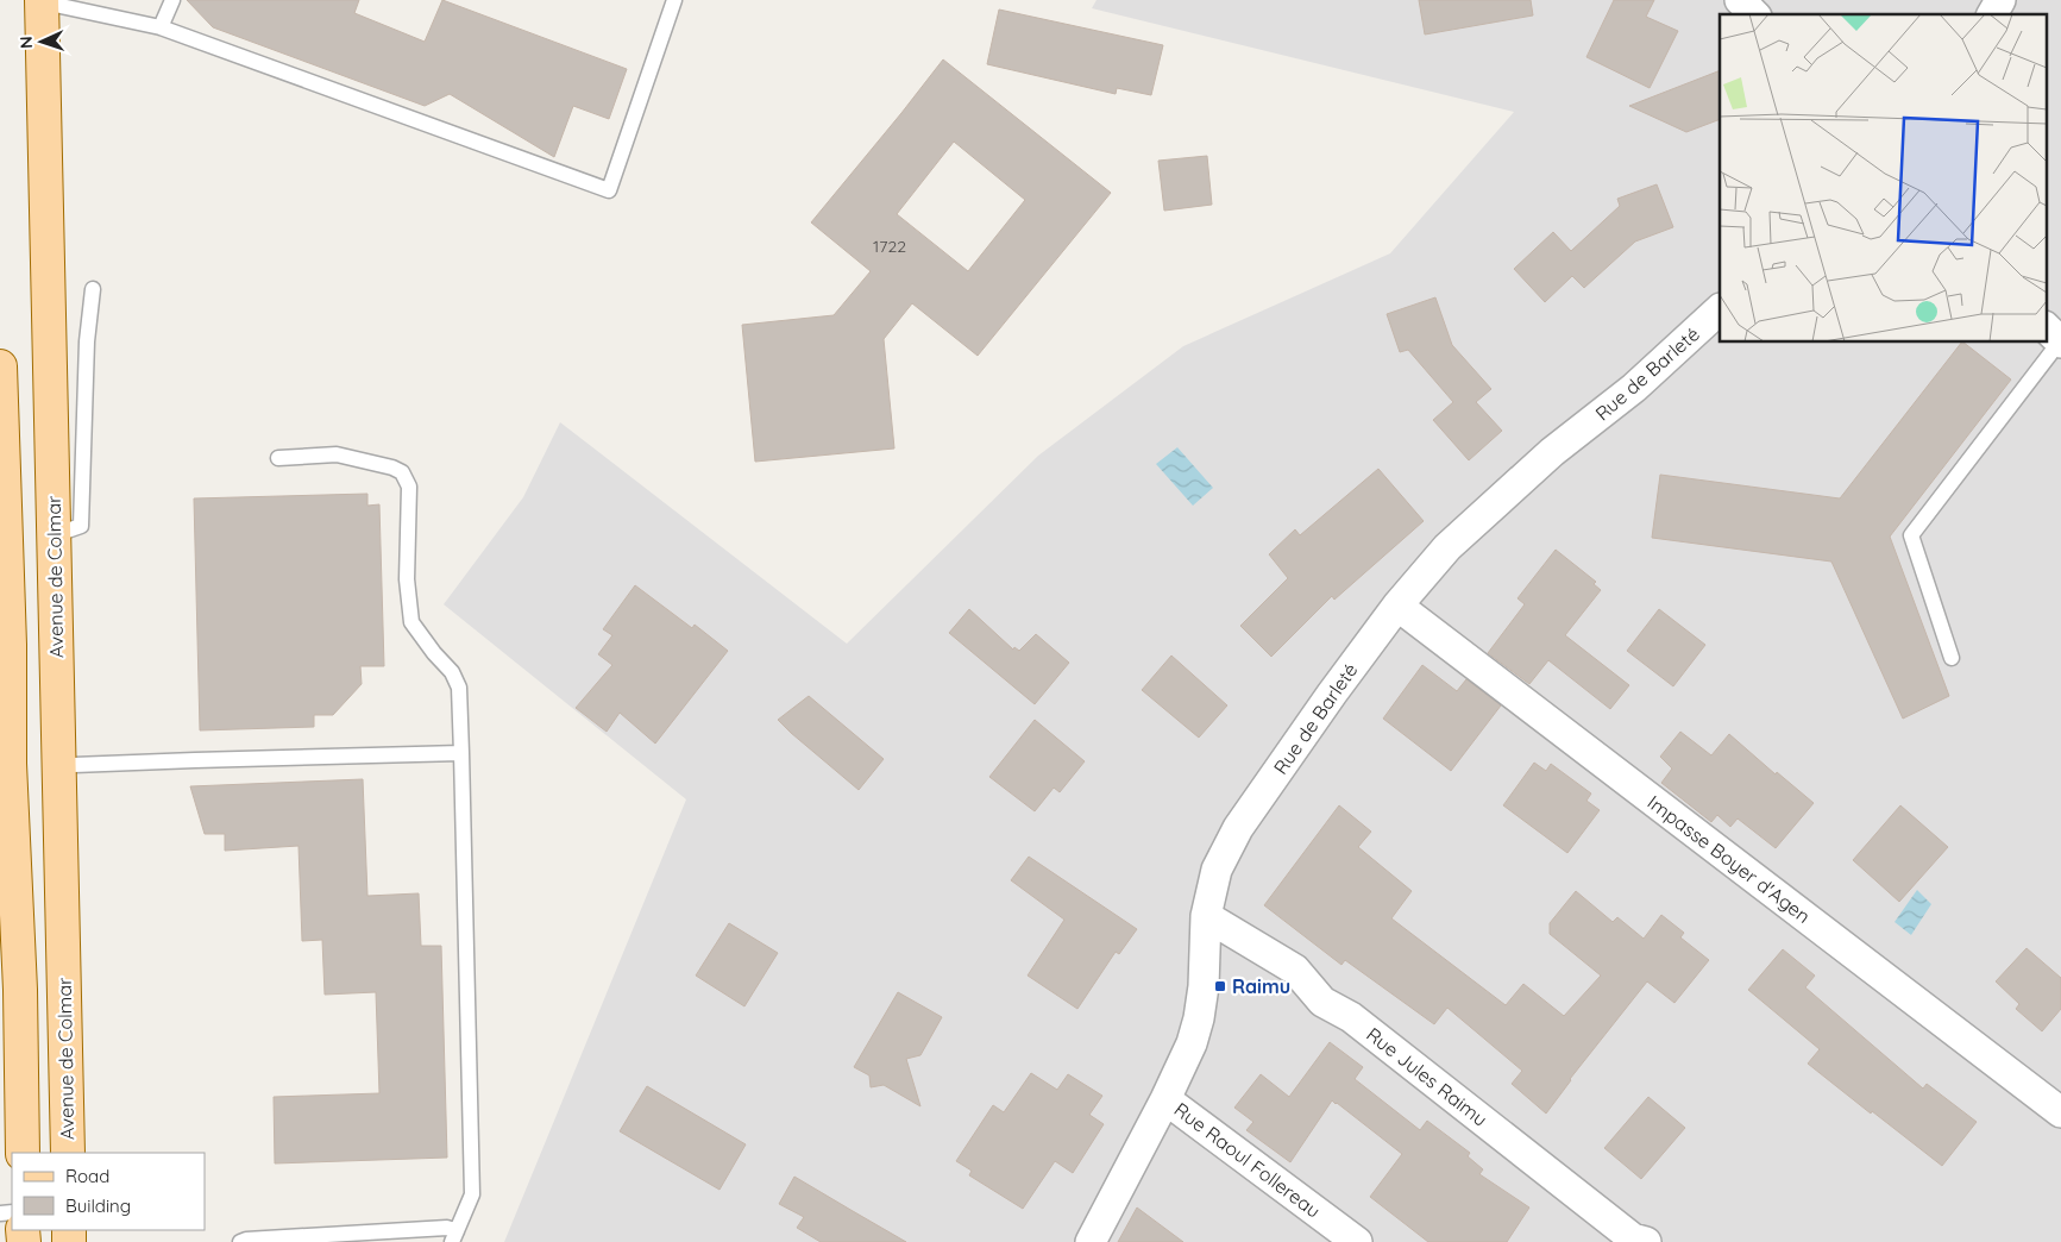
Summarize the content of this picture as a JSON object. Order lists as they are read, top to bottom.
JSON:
{
  "streets": {
    "main road": ["Avenue de Colmar"],
    "street": [
      "Rue de Barleté",
      "Impasse Boyer d'Agen",
      "Rue Jules Raimu",
      "Rue Raoul Follereau"
    ]
  },
  "crossings": [
    ["Rue de Barleté", "Impasse Boyer d'Agen"],
    ["Rue de Barleté", "Rue Jules Raimu"],
    ["Rue de Barleté", "Rue Raoul Follereau"]
  ],
  "places": {
    "transit": ["Raimu"]
  },
  "house_numbers": ["1722"],
  "legend": ["Road", "Building"],
  "north": "left"
}
